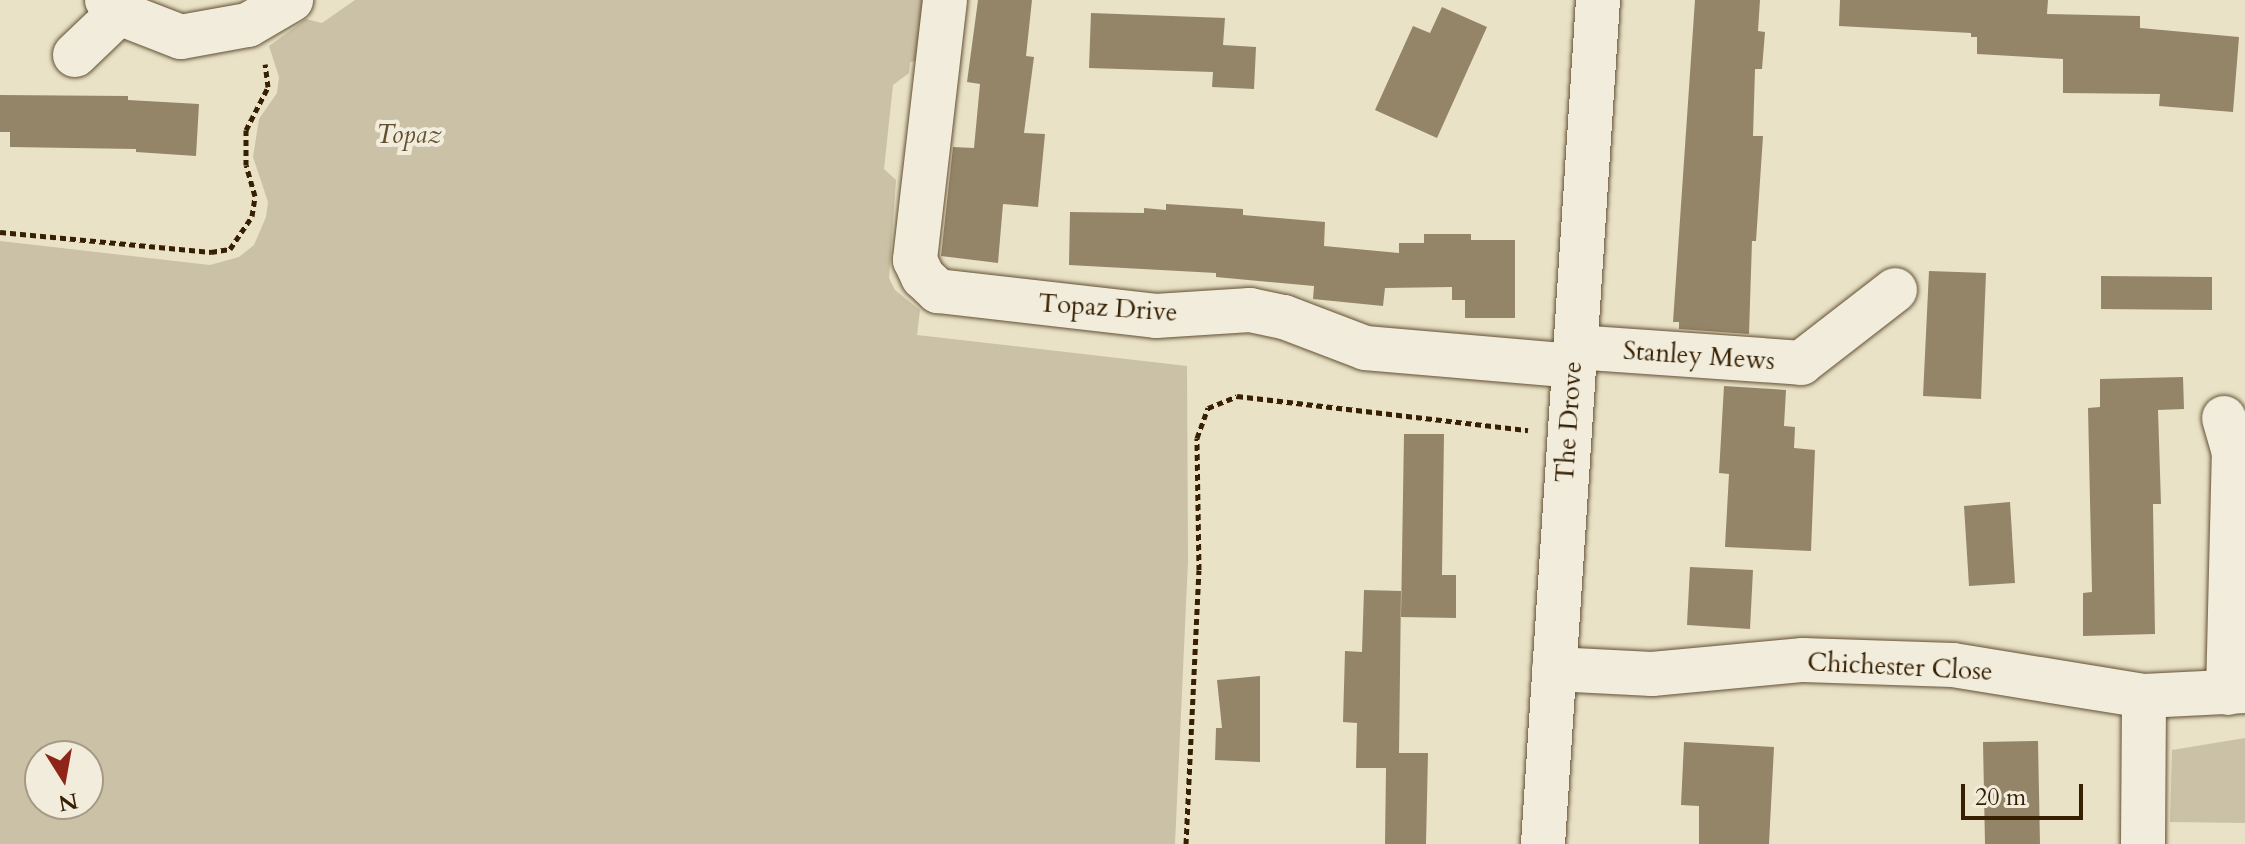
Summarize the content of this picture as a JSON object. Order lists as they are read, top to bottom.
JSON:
{
  "streets": {
    "street": [
      "Topaz Drive",
      "Stanley Mews",
      "The Drove",
      "Chichester Close"
    ]
  },
  "crossings": [
    ["Topaz Drive", "Stanley Mews"],
    ["Topaz Drive", "The Drove"],
    ["Stanley Mews", "The Drove"],
    ["The Drove", "Chichester Close"]
  ],
  "parks": ["Topaz"],
  "scale_bar": "20 m",
  "north": "bottom"
}
